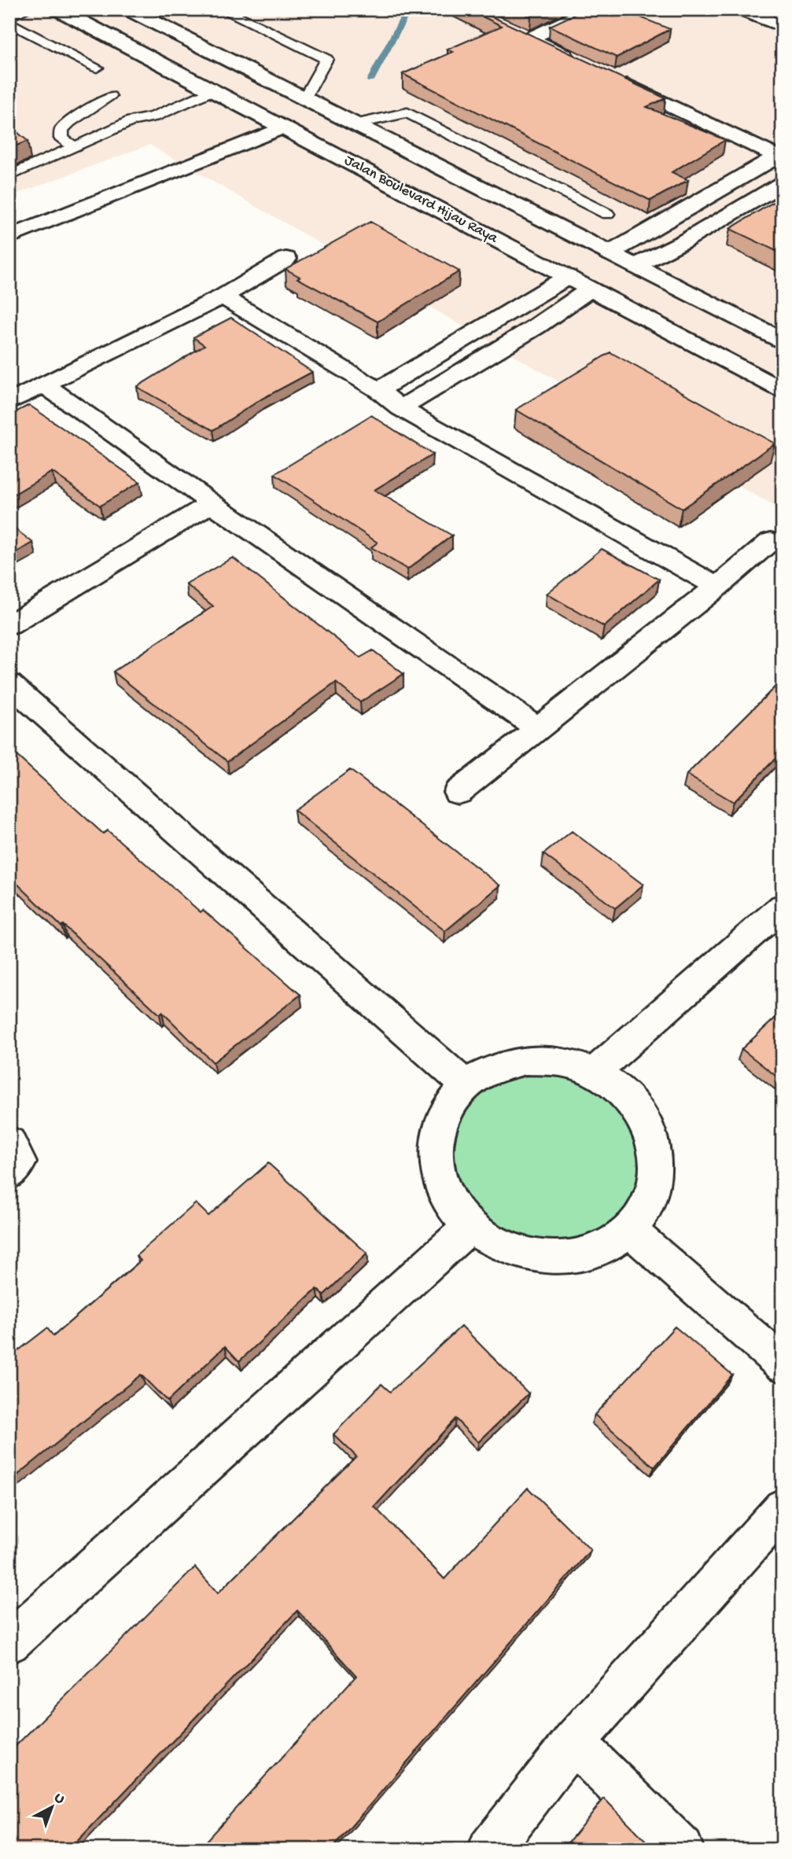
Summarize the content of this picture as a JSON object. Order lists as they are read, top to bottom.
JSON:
{
  "streets": {
    "street": ["Jalan Boulevard Hijau Raya"]
  },
  "north": "top right"
}
